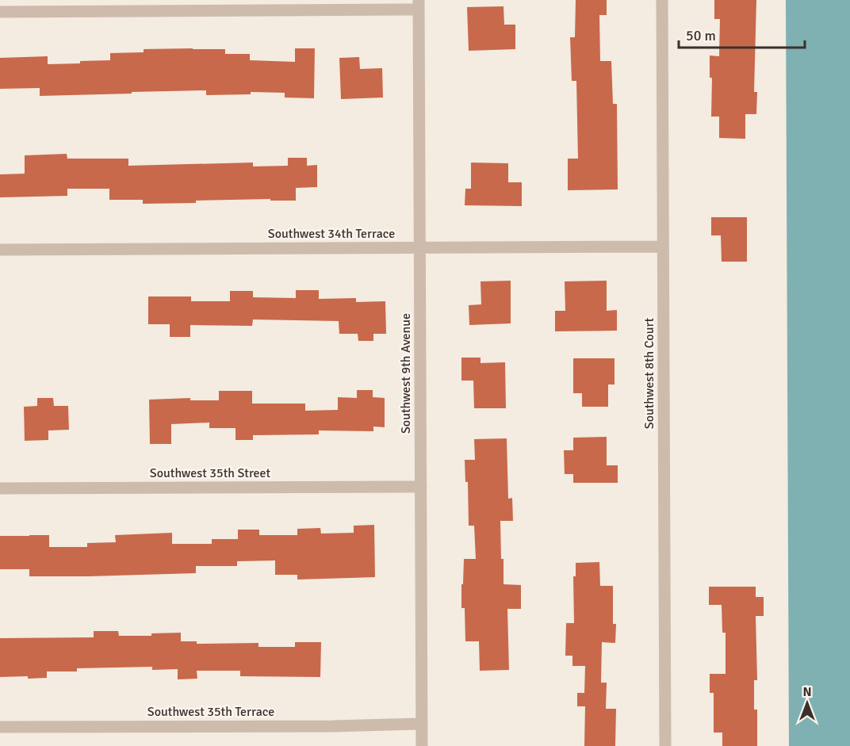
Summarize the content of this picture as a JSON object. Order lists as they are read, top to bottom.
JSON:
{
  "streets": {
    "street": [
      "Southwest 34th Terrace",
      "Southwest 9th Avenue",
      "Southwest 8th Court",
      "Southwest 35th Street",
      "Southwest 35th Terrace"
    ]
  },
  "crossings": [
    ["Southwest 34th Terrace", "Southwest 9th Avenue"],
    ["Southwest 34th Terrace", "Southwest 8th Court"],
    ["Southwest 9th Avenue", "Southwest 35th Street"],
    ["Southwest 9th Avenue", "Southwest 35th Terrace"]
  ],
  "scale_bar": "50 m",
  "north": "top"
}
